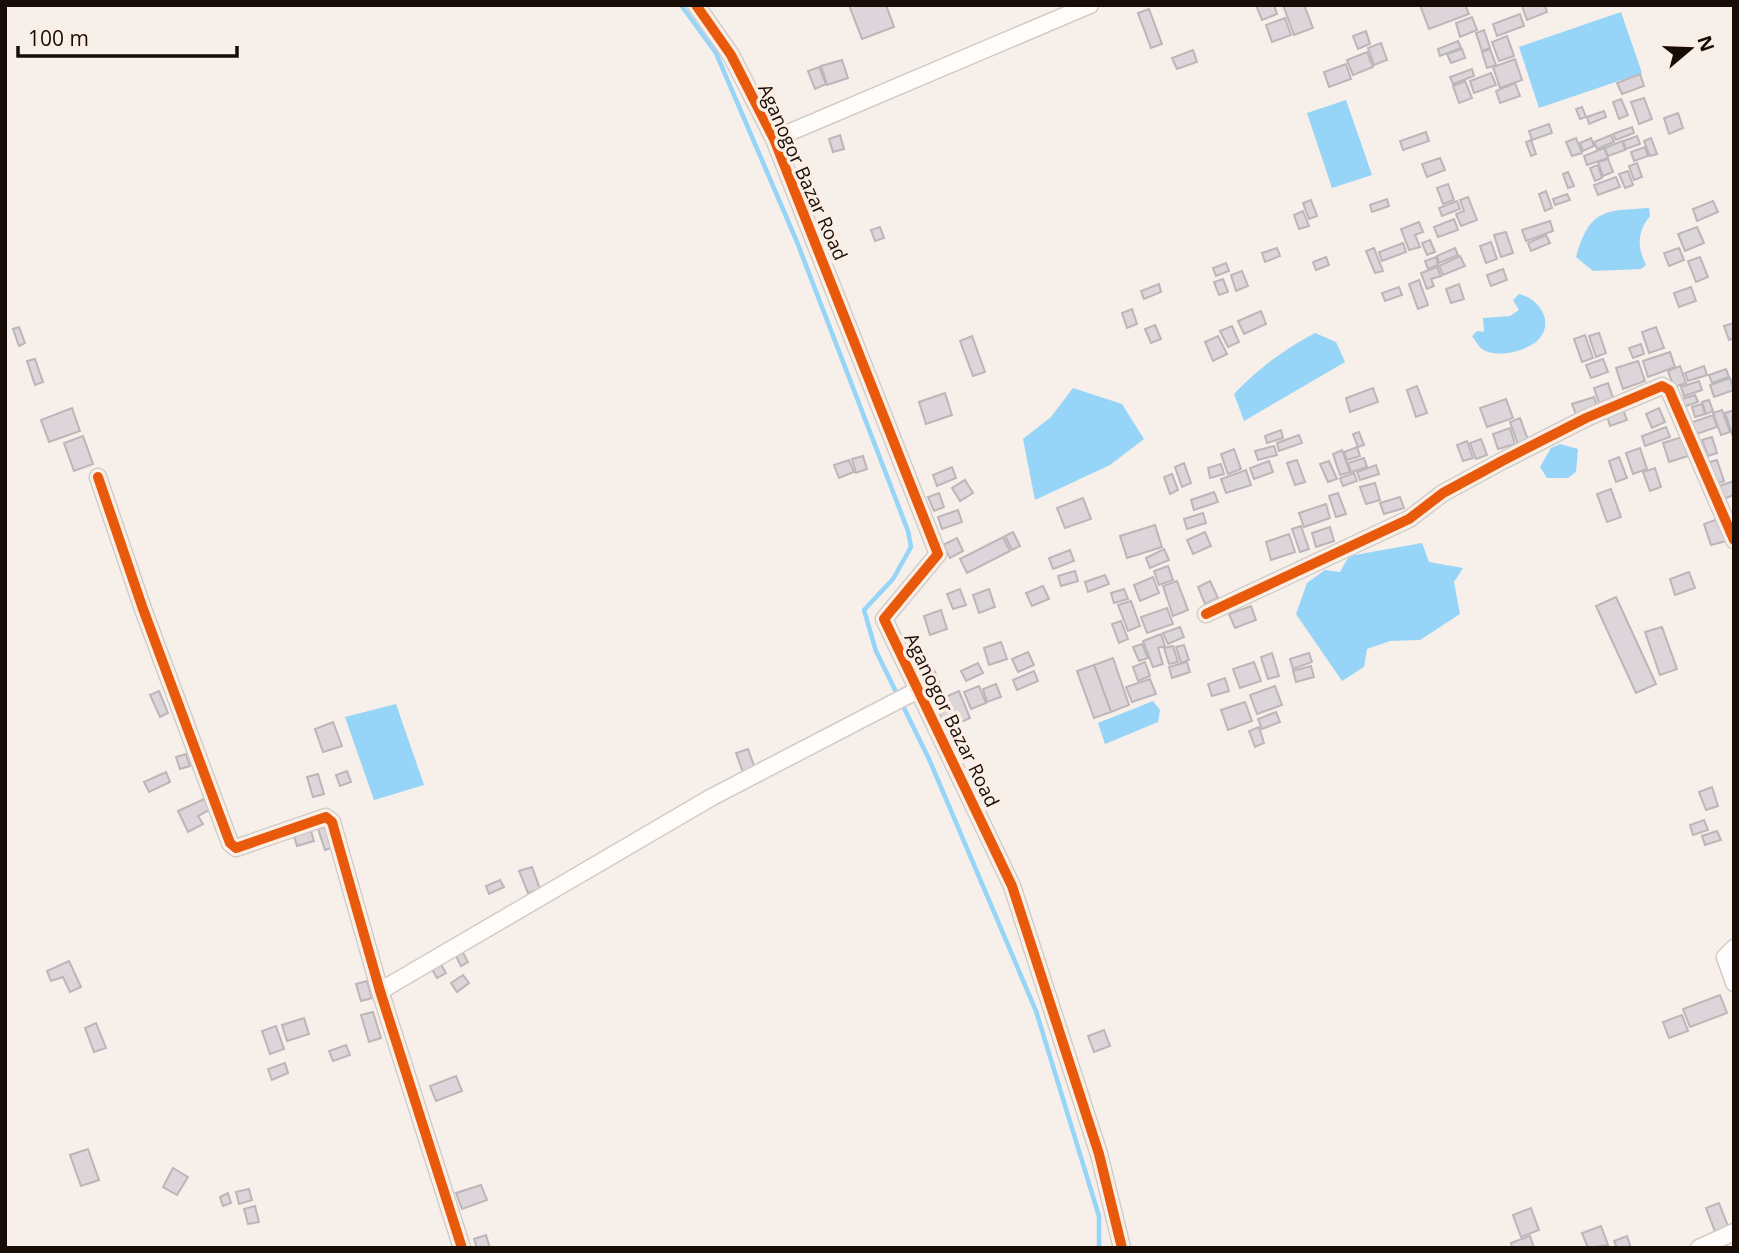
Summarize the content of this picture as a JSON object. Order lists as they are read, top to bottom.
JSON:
{
  "streets": {
    "street": ["Aganogor Bazar Road"]
  },
  "scale_bar": "100 m",
  "north": "right"
}
